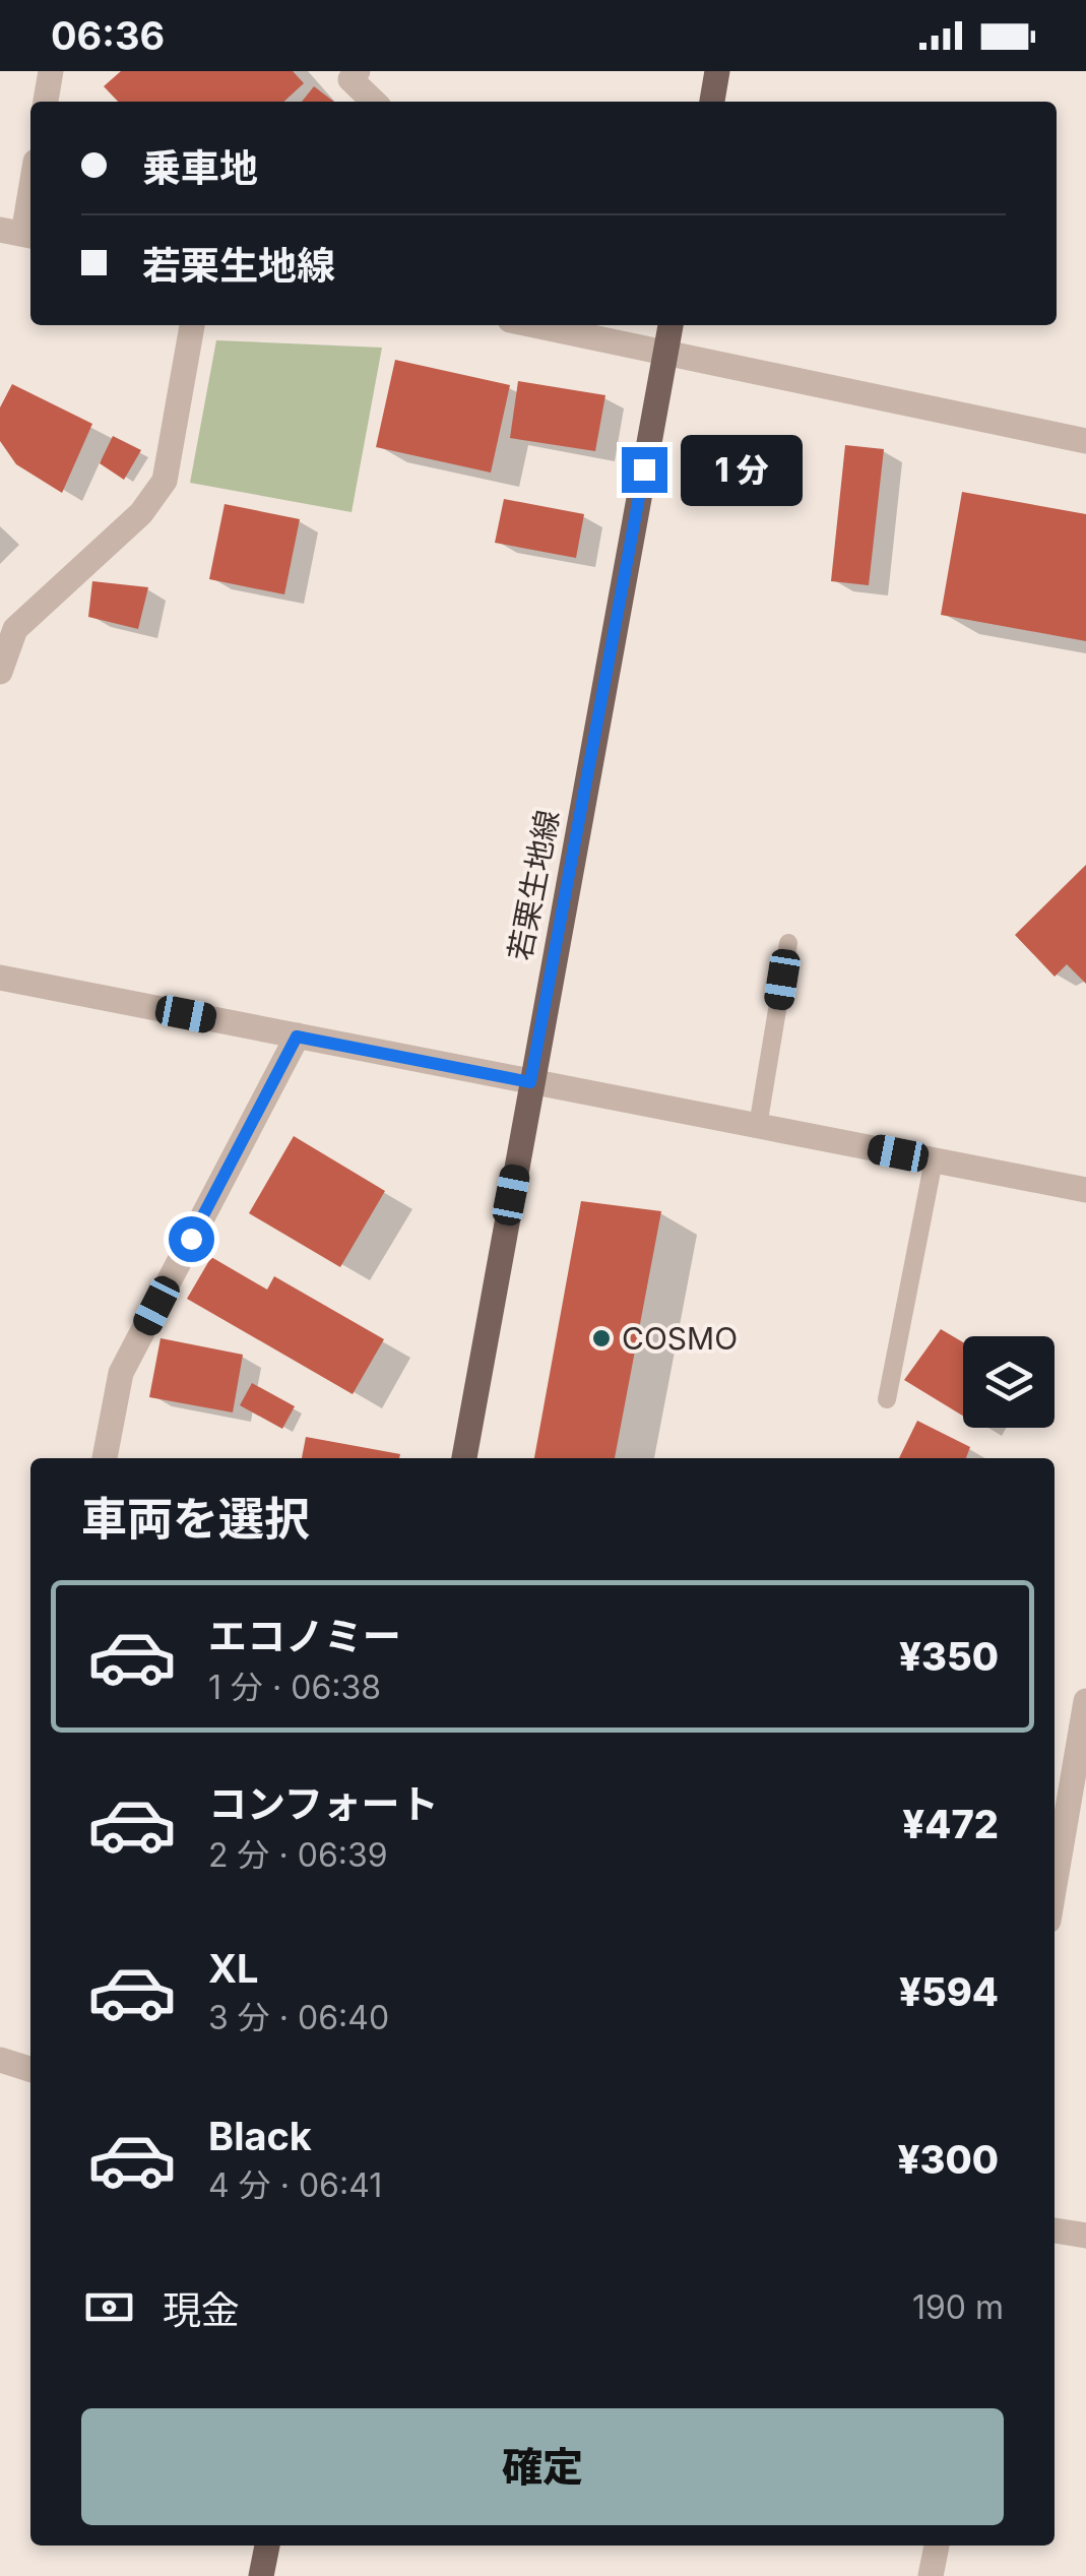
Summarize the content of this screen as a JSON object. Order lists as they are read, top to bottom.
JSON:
{
  "streets": {
    "main road": ["若栗生地線"]
  },
  "places": ["COSMO"],
  "page": {
    "status": "06:36",
    "banner": ["乗車地", "若栗生地線"],
    "bubble": "1 分",
    "heading": "車両を選択",
    "list": [
      {
        "name": "エコノミー",
        "note": "1 分 · 06:38",
        "value": "¥350"
      },
      {
        "name": "コンフォート",
        "note": "2 分 · 06:39",
        "value": "¥472"
      },
      {
        "name": "XL",
        "note": "3 分 · 06:40",
        "value": "¥594"
      },
      {
        "name": "Black",
        "note": "4 分 · 06:41",
        "value": "¥300"
      }
    ],
    "pay": ["現金", "190 m"],
    "buttons": "確定"
  }
}
